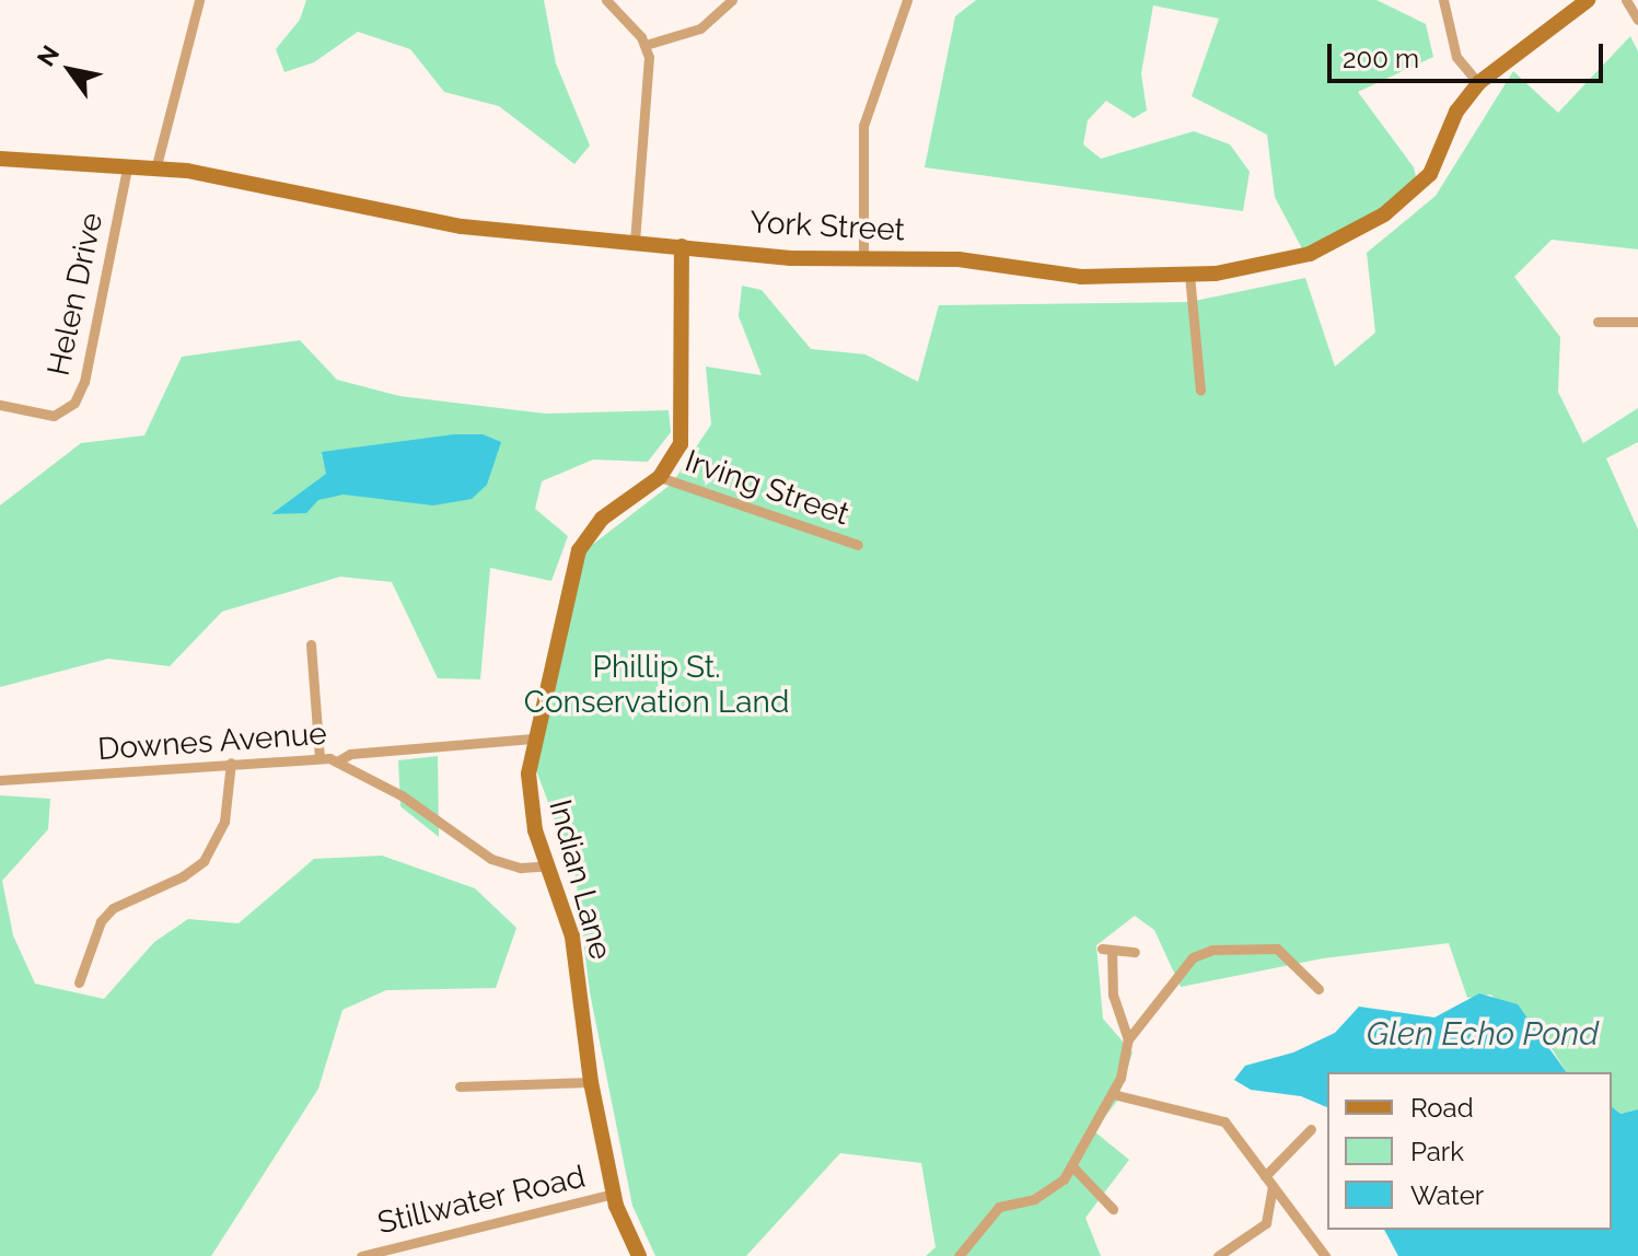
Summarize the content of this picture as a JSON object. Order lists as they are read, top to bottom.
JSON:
{
  "streets": {
    "street": [
      "York Street",
      "Helen Drive",
      "Irving Street",
      "Downes Avenue",
      "Indian Lane",
      "Stillwater Road"
    ]
  },
  "crossings": [
    ["York Street", "Helen Drive"],
    ["York Street", "Indian Lane"],
    ["Irving Street", "Indian Lane"],
    ["Downes Avenue", "Indian Lane"],
    ["Indian Lane", "Stillwater Road"]
  ],
  "water": ["Glen Echo Pond"],
  "parks": ["Phillip St. Conservation Land"],
  "legend": ["Road", "Park", "Water"],
  "scale_bar": "200 m",
  "north": "top left"
}
